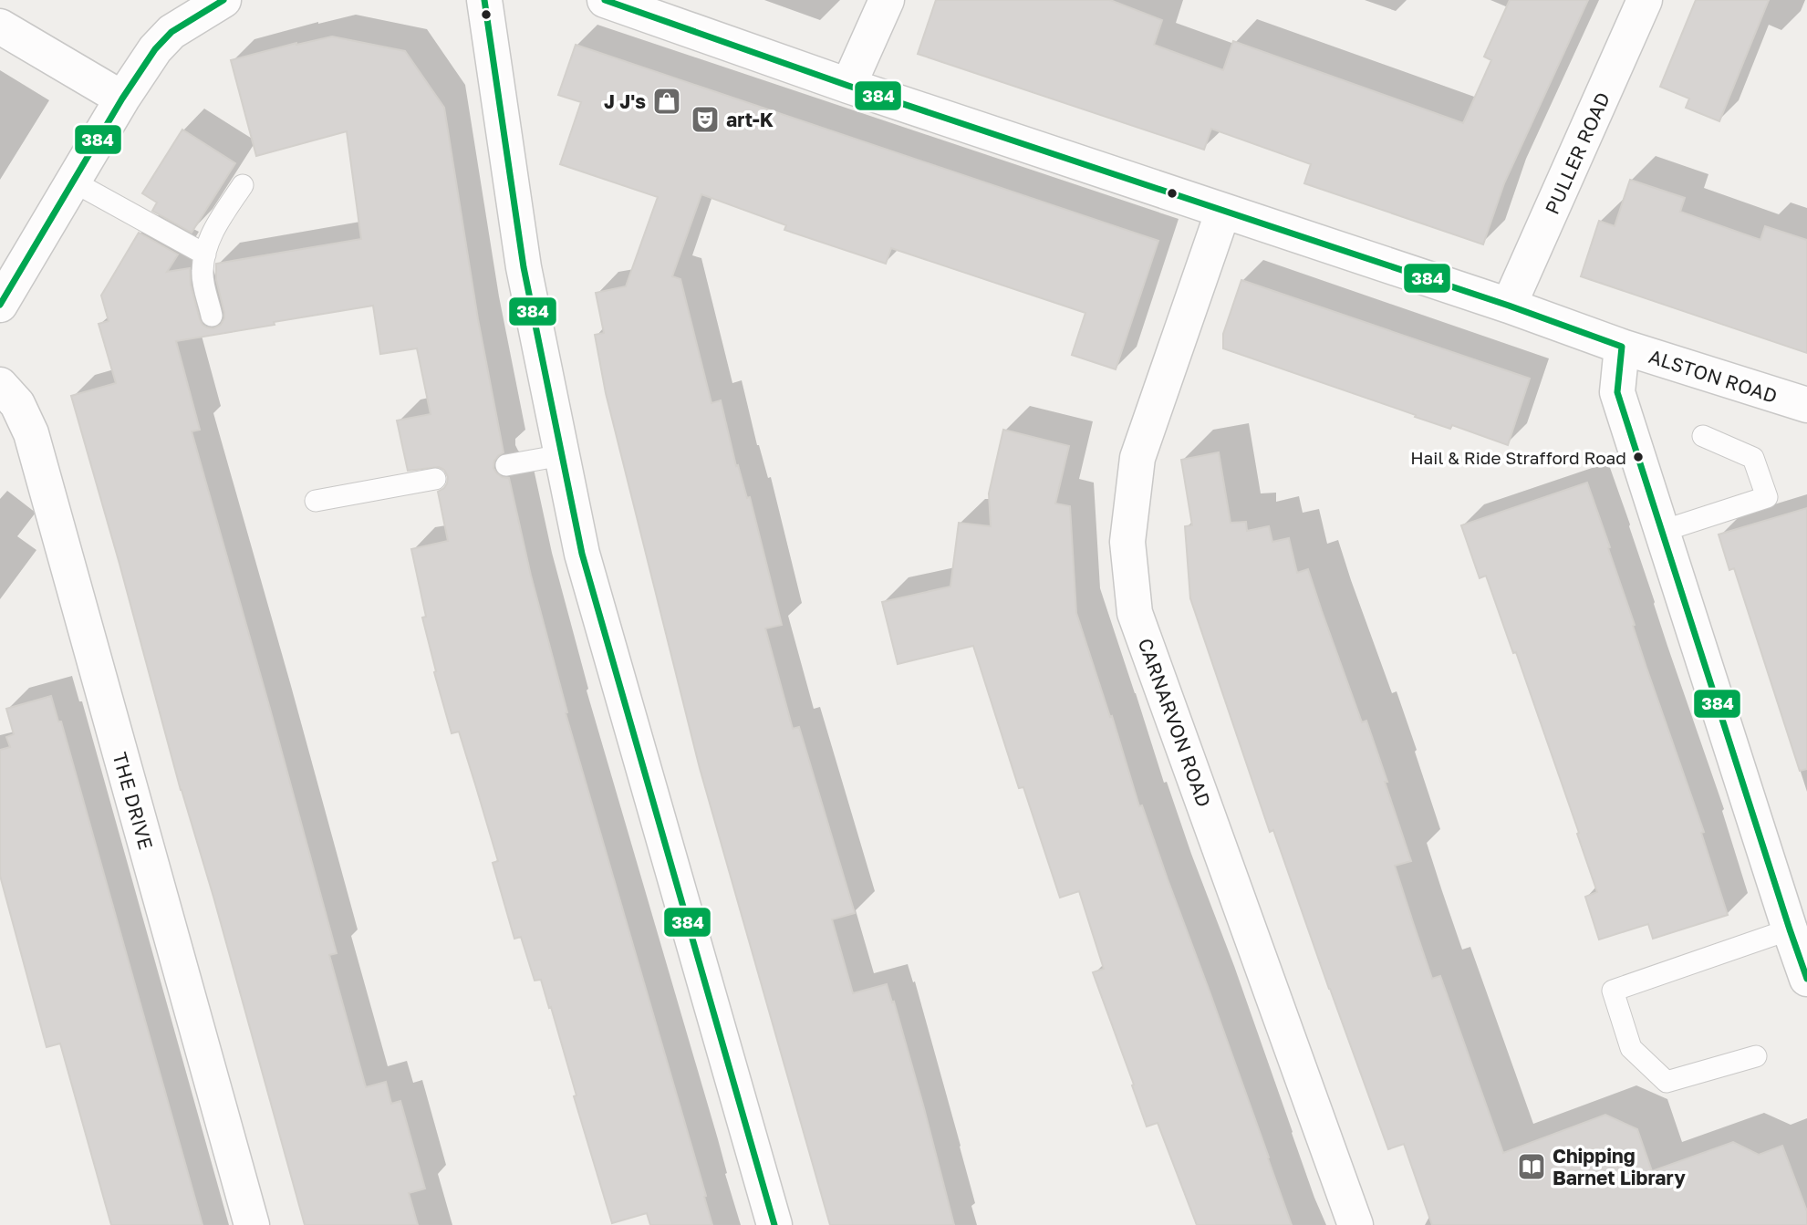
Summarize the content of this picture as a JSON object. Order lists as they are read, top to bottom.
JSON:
{
  "streets": {
    "street": [
      "PULLER ROAD",
      "ALSTON ROAD",
      "CARNARVON ROAD",
      "THE DRIVE"
    ]
  },
  "crossings": [
    ["PULLER ROAD", "ALSTON ROAD"],
    ["ALSTON ROAD", "CARNARVON ROAD"]
  ],
  "places": {
    "shop": ["J J's"],
    "theatre": ["art-K"],
    "other": ["Hail & Ride Strafford Road"],
    "library": ["Chipping Barnet Library"]
  },
  "lines": ["transit line 384"]
}
